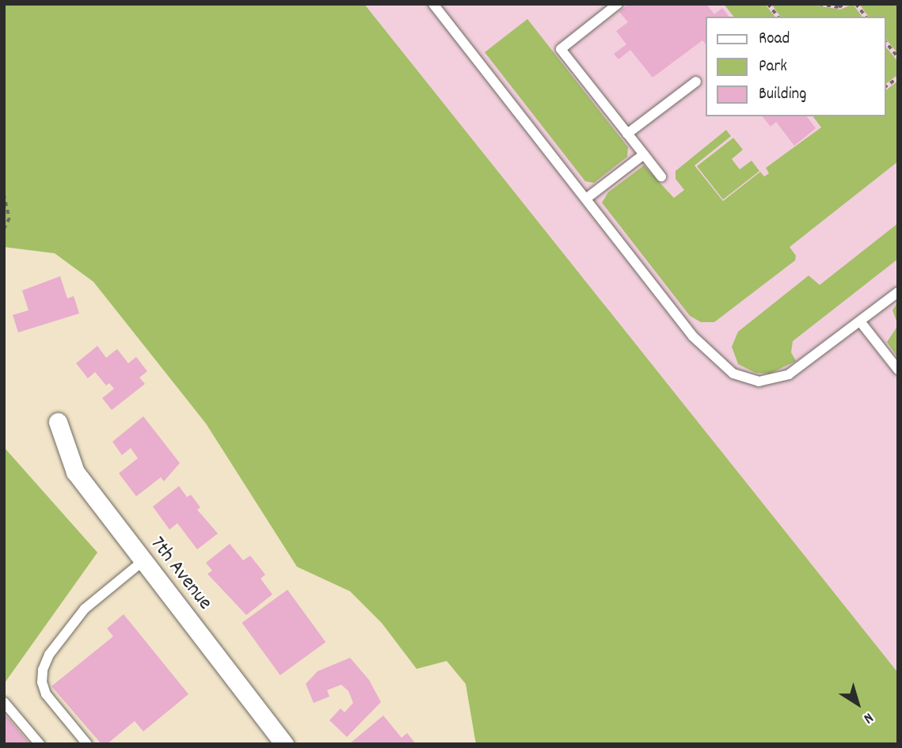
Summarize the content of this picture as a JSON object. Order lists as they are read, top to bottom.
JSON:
{
  "streets": {
    "street": ["7th Avenue"]
  },
  "legend": ["Road", "Park", "Building"],
  "north": "bottom right"
}
